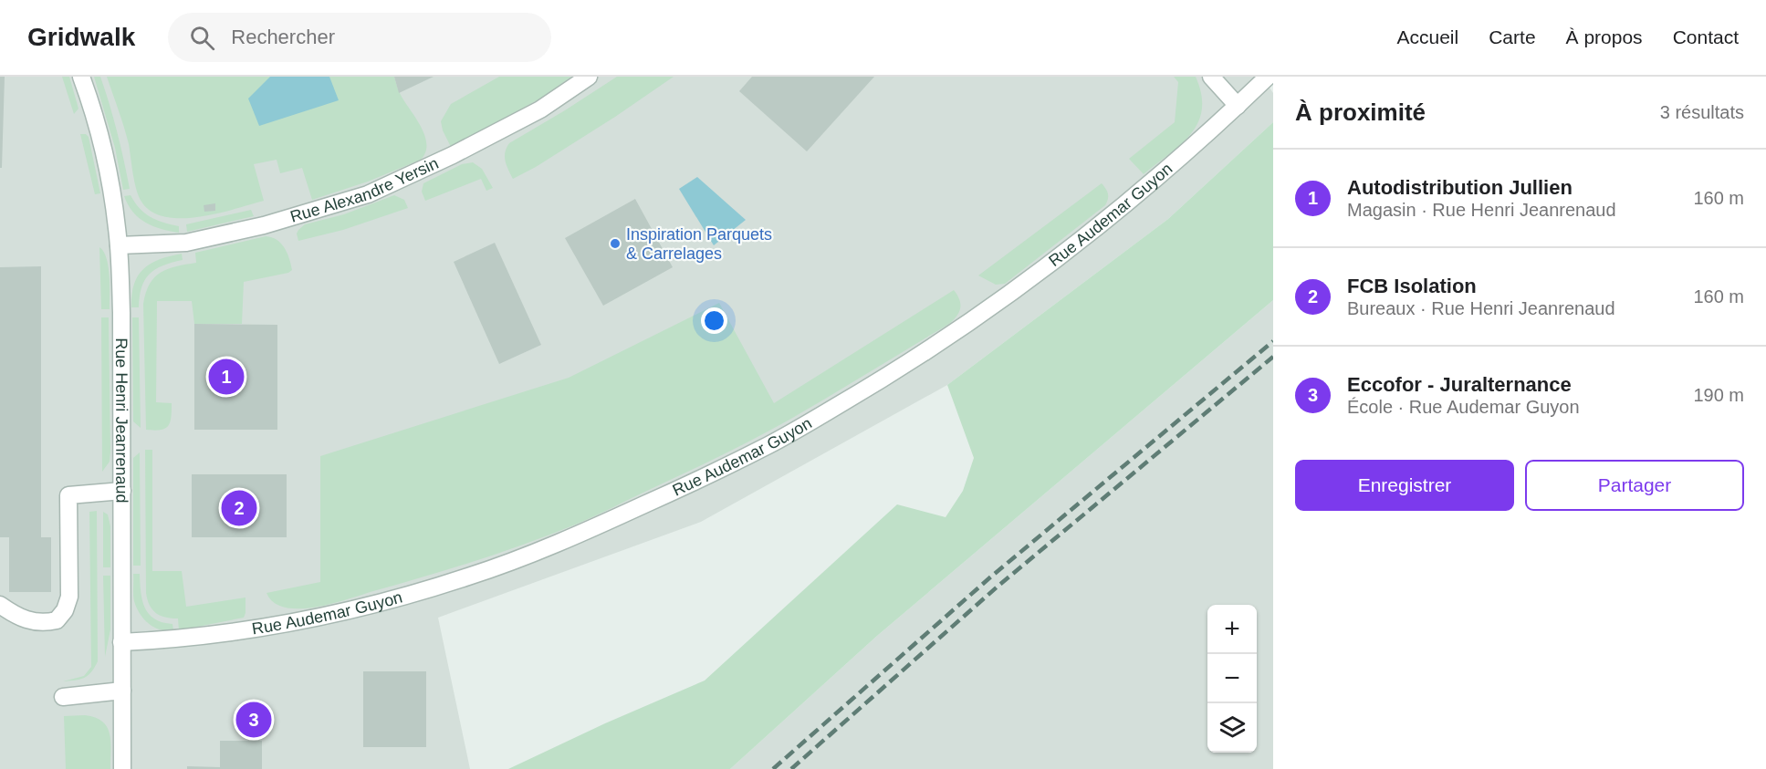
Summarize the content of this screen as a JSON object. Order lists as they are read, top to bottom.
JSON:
{
  "streets": {
    "street": ["Rue Alexandre Yersin", "Rue Audemar Guyon", "Rue Henri Jeanrenaud"]
  },
  "crossings": [
    ["Rue Alexandre Yersin", "Rue Henri Jeanrenaud"],
    ["Rue Audemar Guyon", "Rue Henri Jeanrenaud"]
  ],
  "places": ["Inspiration Parquets & Carrelages"],
  "page": {
    "header": "Gridwalk",
    "search": "Rechercher",
    "nav": [
      "Accueil",
      "Carte",
      "À propos",
      "Contact"
    ],
    "heading": ["À proximité", "3 résultats"],
    "list": [
      {
        "mark": "1",
        "name": "Autodistribution Jullien",
        "note": "Magasin · Rue Henri Jeanrenaud",
        "value": "160 m"
      },
      {
        "mark": "2",
        "name": "FCB Isolation",
        "note": "Bureaux · Rue Henri Jeanrenaud",
        "value": "160 m"
      },
      {
        "mark": "3",
        "name": "Eccofor - Juralternance",
        "note": "École · Rue Audemar Guyon",
        "value": "190 m"
      }
    ],
    "pins": ["1", "2", "3"],
    "buttons": ["Enregistrer", "Partager"],
    "map_buttons": ["+", "−"]
  }
}
